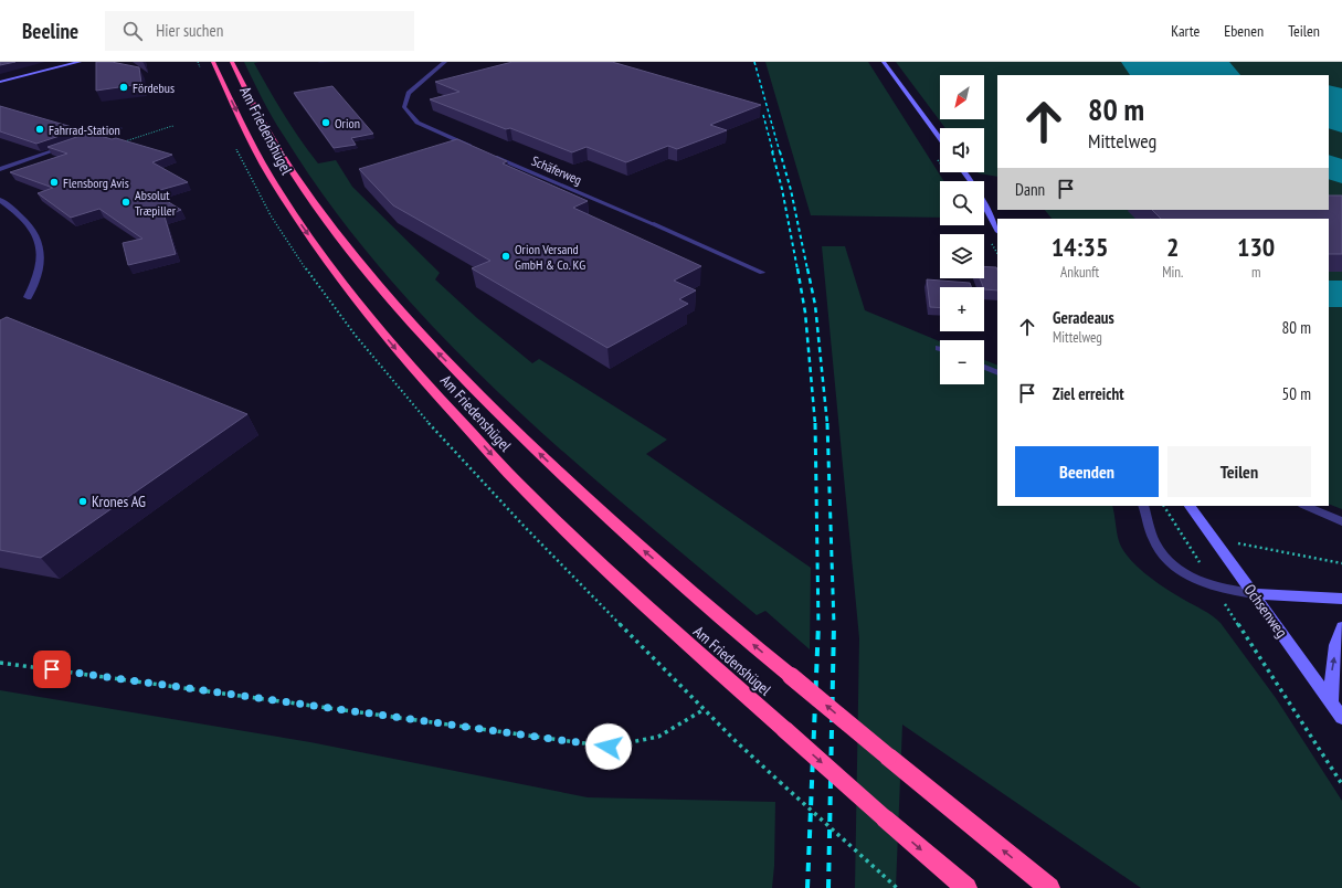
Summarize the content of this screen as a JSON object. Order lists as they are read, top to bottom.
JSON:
{
  "streets": {
    "highway": ["Am Friedenshügel"],
    "main road": ["Ochsenweg"],
    "street": ["Schäferweg"]
  },
  "places": [
    "Fördebus",
    "Orion",
    "Fahrrad-Station",
    "Flensborg Avis",
    "Absolut Træpiller",
    "Orion Versand GmbH & Co. KG",
    "Krones AG"
  ],
  "north": "bottom left",
  "page": {
    "header": "Beeline",
    "search": "Hier suchen",
    "nav": ["Karte", "Ebenen", "Teilen"],
    "map_buttons": ["+", "−"],
    "turn": ["80 m", "Mittelweg"],
    "then": "Dann",
    "eta": [
      "14:35",
      "Ankunft",
      "2",
      "Min.",
      "130",
      "m"
    ],
    "list": [
      {
        "name": "Geradeaus",
        "note": "Mittelweg",
        "value": "80 m"
      },
      {
        "name": "Ziel erreicht",
        "value": "50 m"
      }
    ],
    "buttons": ["Beenden", "Teilen"]
  }
}
